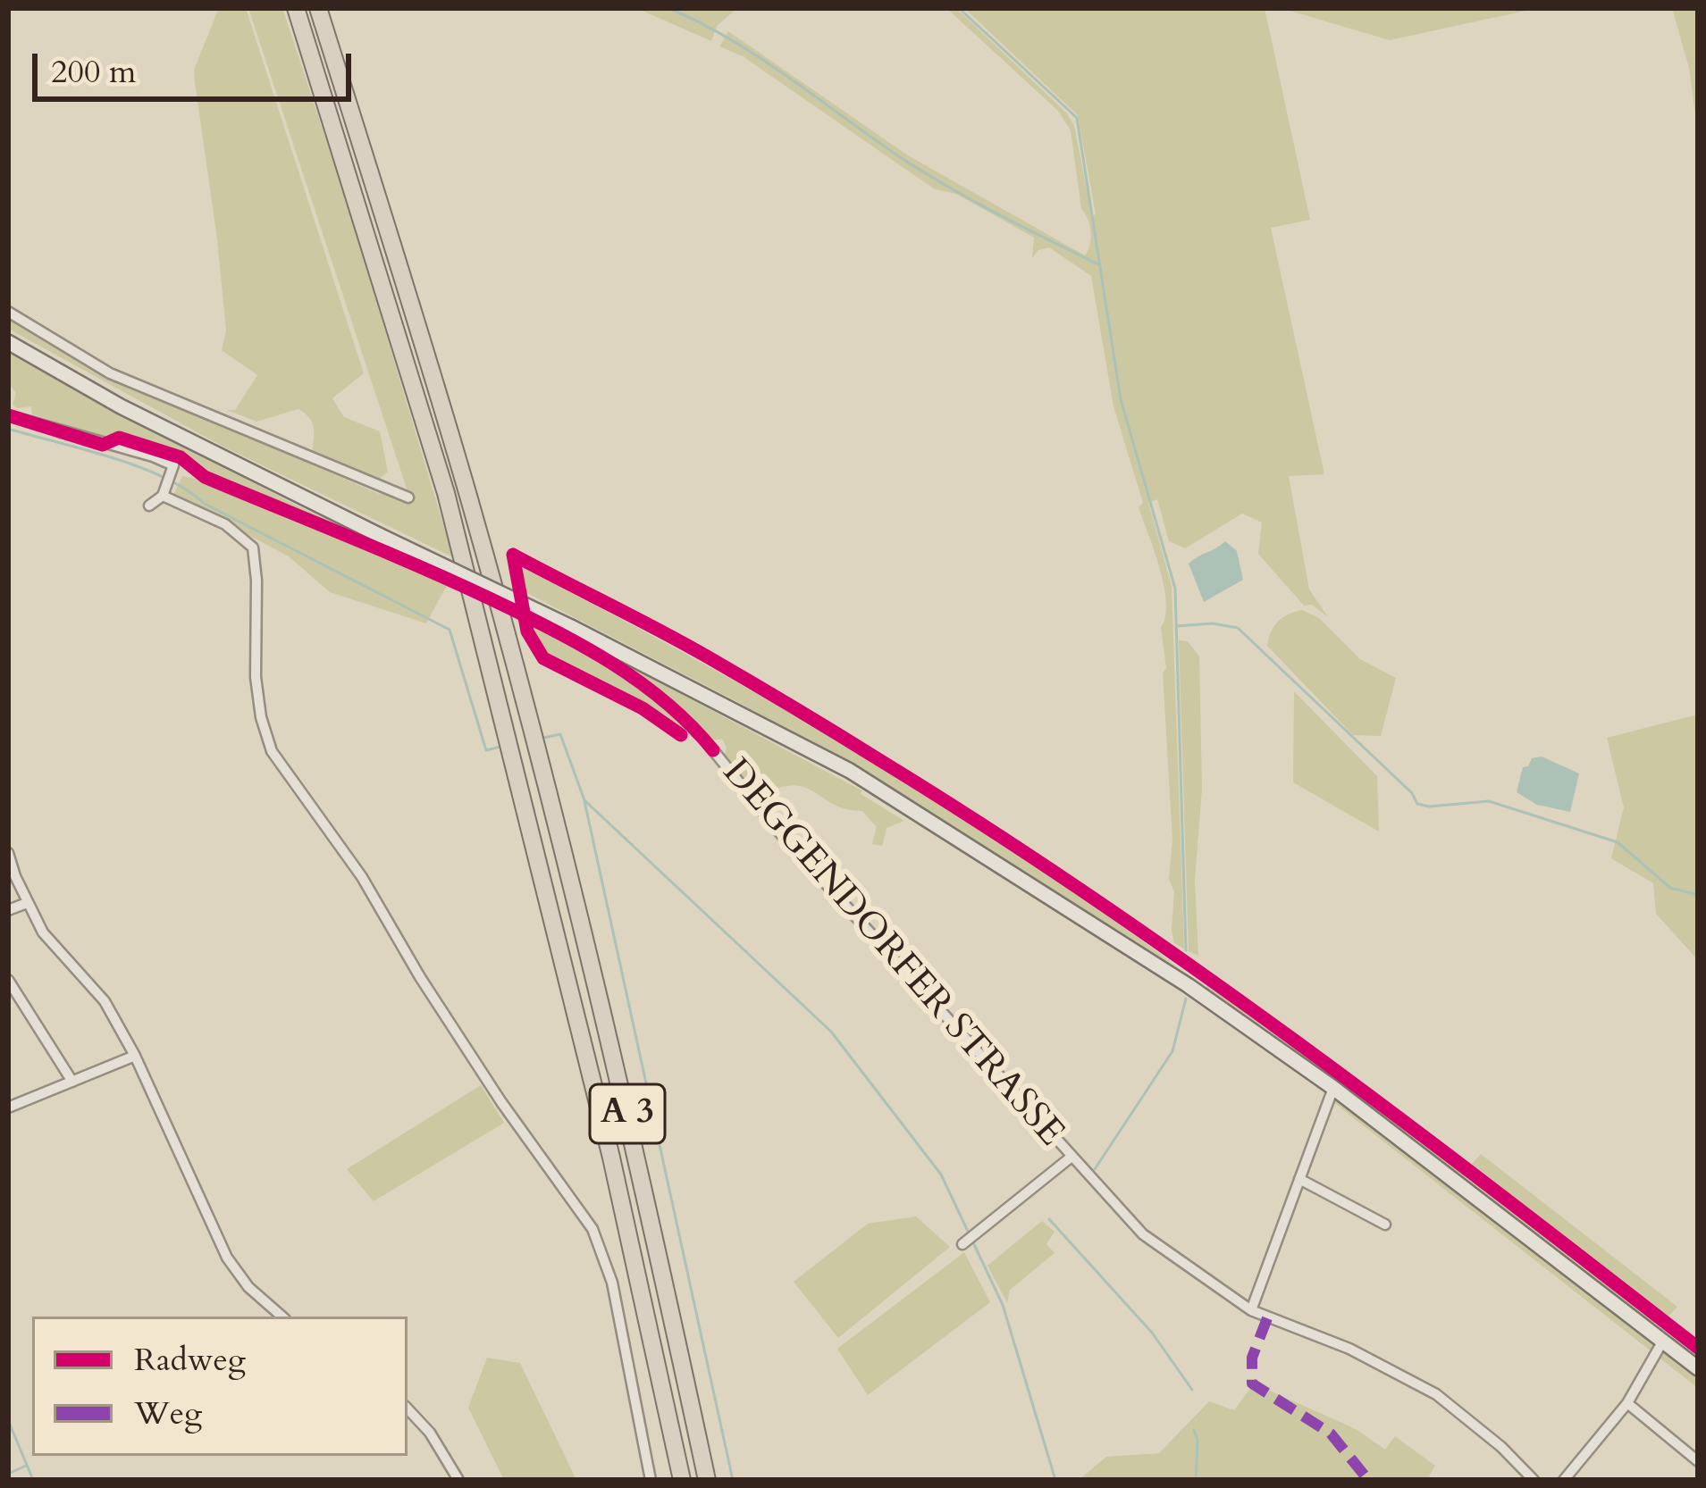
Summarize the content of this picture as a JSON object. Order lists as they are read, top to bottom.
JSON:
{
  "streets": {
    "highway": ["A 3"],
    "street": ["DEGGENDORFER STRASSE"]
  },
  "legend": ["Radweg", "Weg"],
  "scale_bar": "200 m"
}
